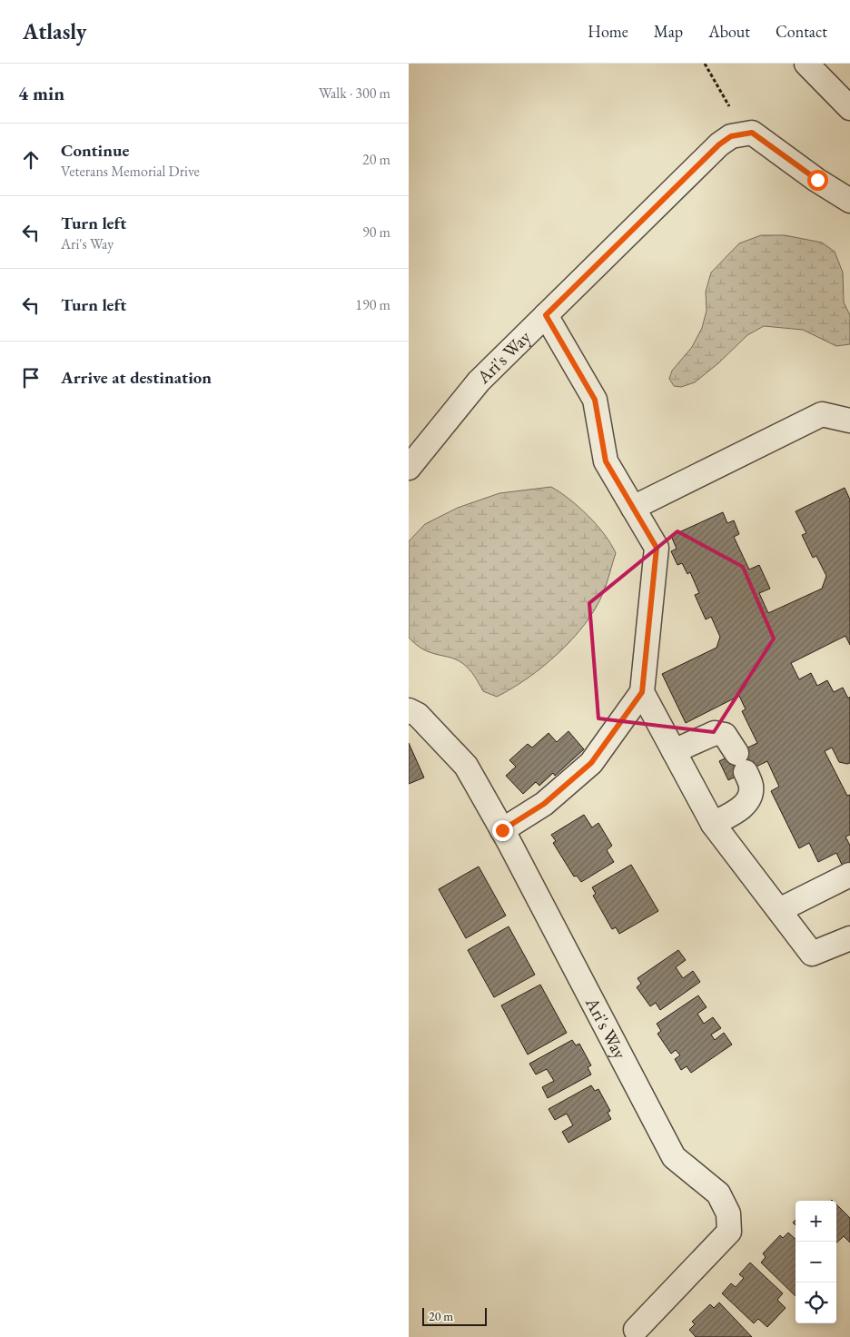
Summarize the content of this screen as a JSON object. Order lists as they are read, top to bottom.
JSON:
{
  "streets": {
    "street": ["Ari's Way"]
  },
  "scale_bar": "20 m",
  "page": {
    "header": "Atlasly",
    "nav": [
      "Home",
      "Map",
      "About",
      "Contact"
    ],
    "heading": ["4 min", "Walk · 300 m"],
    "list": [
      ["Continue", "Veterans Memorial Drive", "20 m"],
      ["Turn left", "Ari's Way", "90 m"],
      ["Turn left", "190 m"],
      "Arrive at destination"
    ],
    "map_buttons": ["+", "−"],
    "scale": "20 m"
  }
}
